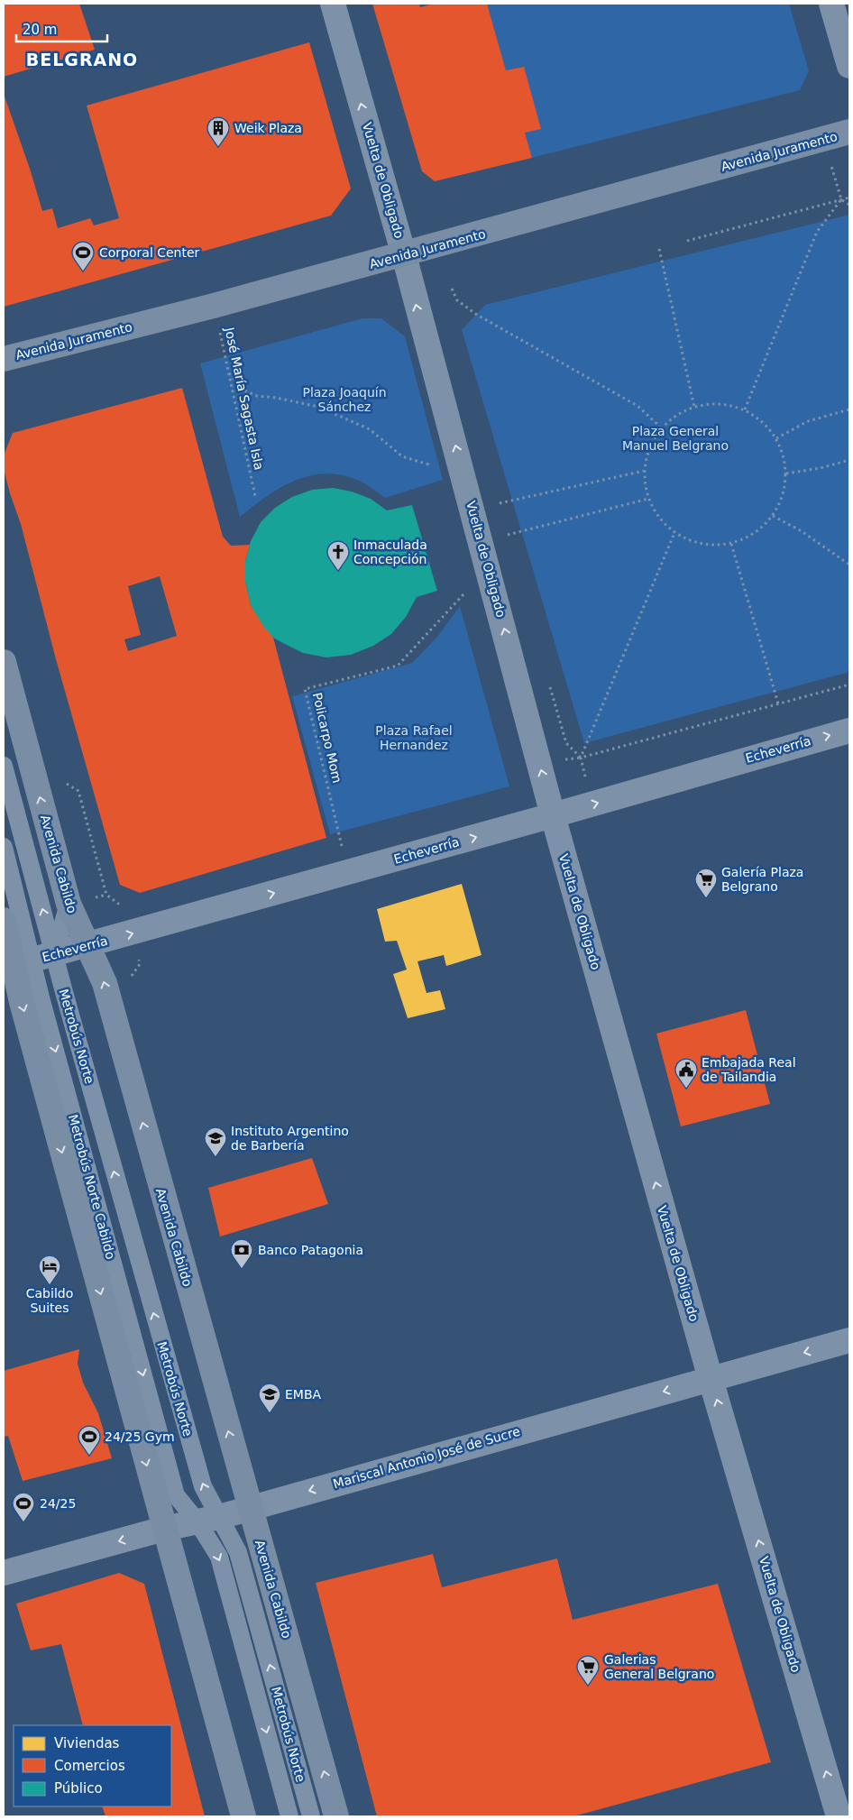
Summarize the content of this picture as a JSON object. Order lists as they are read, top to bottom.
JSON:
{
  "streets": {
    "main road": ["Avenida Juramento", "Avenida Cabildo"],
    "street": ["Vuelta de Obligado", "Echeverría", "Mariscal Antonio José de Sucre"],
    "lane": ["Metrobús Norte", "Metrobús Norte Cabildo"],
    "path": ["José María Sagasta Isla", "Policarpo Mom"]
  },
  "crossings": [
    ["Avenida Juramento", "Vuelta de Obligado"],
    ["Avenida Juramento", "José María Sagasta Isla"],
    ["Vuelta de Obligado", "Echeverría"],
    ["Vuelta de Obligado", "Mariscal Antonio José de Sucre"],
    ["Policarpo Mom", "Echeverría"],
    ["Echeverría", "Avenida Cabildo"],
    ["Echeverría", "Metrobús Norte"],
    ["Echeverría", "Metrobús Norte Cabildo"],
    ["Avenida Cabildo", "Mariscal Antonio José de Sucre"],
    ["Metrobús Norte", "Metrobús Norte Cabildo"],
    ["Metrobús Norte", "Mariscal Antonio José de Sucre"],
    ["Metrobús Norte Cabildo", "Mariscal Antonio José de Sucre"]
  ],
  "one_way": ["Vuelta de Obligado", "Echeverría", "Mariscal Antonio José de Sucre"],
  "districts": ["BELGRANO"],
  "parks": ["Plaza Joaquín Sánchez", "Plaza General Manuel Belgrano", "Plaza Rafael Hernandez"],
  "places": {
    "building": ["Weik Plaza"],
    "sports": ["Corporal Center", "24/25 Gym", "24/25"],
    "church": ["Inmaculada Concepción"],
    "supermarket": ["Galería Plaza Belgrano", "Galerias General Belgrano"],
    "public building": ["Embajada Real de Tailandia"],
    "school or university": ["Instituto Argentino de Barbería", "EMBA"],
    "bank": ["Banco Patagonia"],
    "hotel": ["Cabildo Suites"]
  },
  "legend": ["Viviendas", "Comercios", "Público"],
  "scale_bar": "20 m"
}
